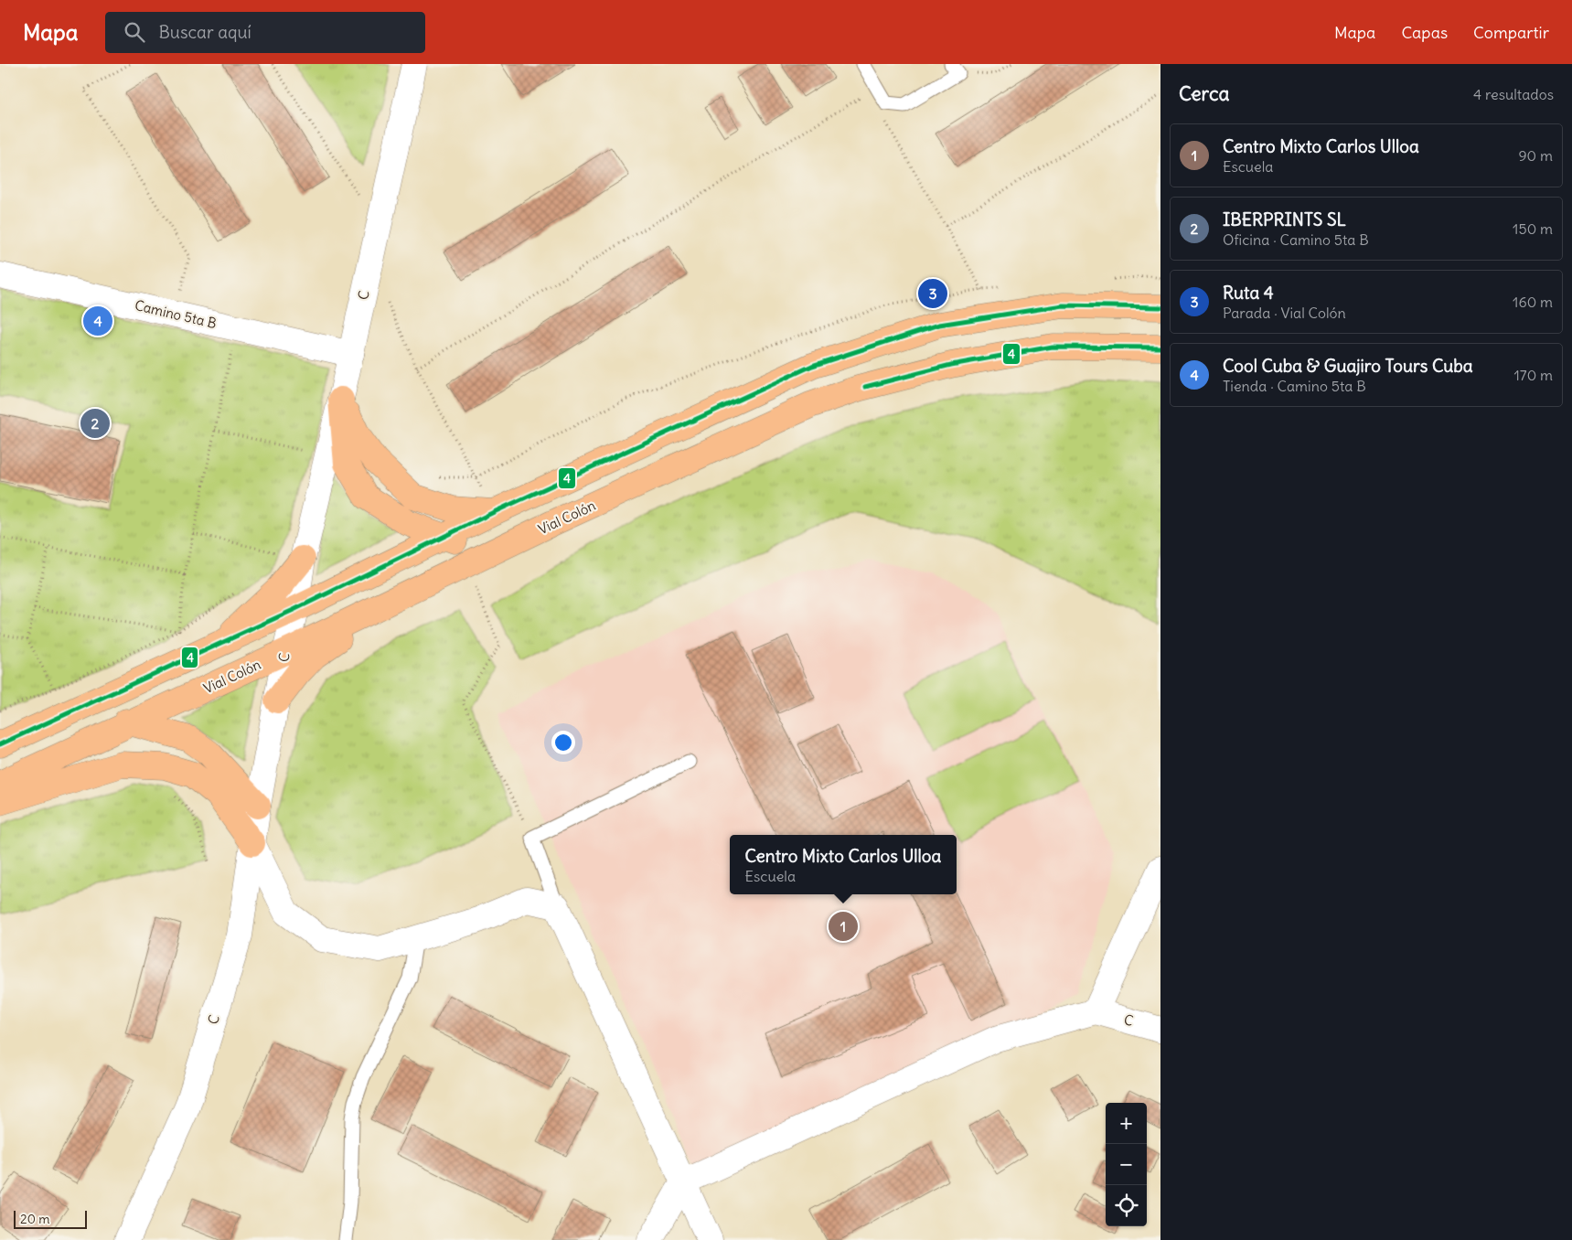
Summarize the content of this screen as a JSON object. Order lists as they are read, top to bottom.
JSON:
{
  "streets": {
    "main road": ["Vial Colón"],
    "street": ["C", "Camino 5ta B"]
  },
  "crossings": [
    ["C", "Camino 5ta B"],
    ["C", "Vial Colón"]
  ],
  "lines": ["transit line 4"],
  "scale_bar": "20 m",
  "page": {
    "header": "Mapa",
    "search": "Buscar aquí",
    "nav": ["Mapa", "Capas", "Compartir"],
    "heading": ["Cerca", "4 resultados"],
    "list": [
      {
        "mark": "1",
        "name": "Centro Mixto Carlos Ulloa",
        "note": "Escuela",
        "value": "90 m"
      },
      {
        "mark": "2",
        "name": "IBERPRINTS SL",
        "note": "Oficina · Camino 5ta B",
        "value": "150 m"
      },
      {
        "mark": "3",
        "name": "Ruta 4",
        "note": "Parada · Vial Colón",
        "value": "160 m"
      },
      {
        "mark": "4",
        "name": "Cool Cuba & Guajiro Tours Cuba",
        "note": "Tienda · Camino 5ta B",
        "value": "170 m"
      }
    ],
    "pins": [
      "3",
      "4",
      "2",
      "1"
    ],
    "popup": ["Centro Mixto Carlos Ulloa", "Escuela"],
    "map_buttons": ["+", "−"],
    "scale": "20 m"
  }
}
